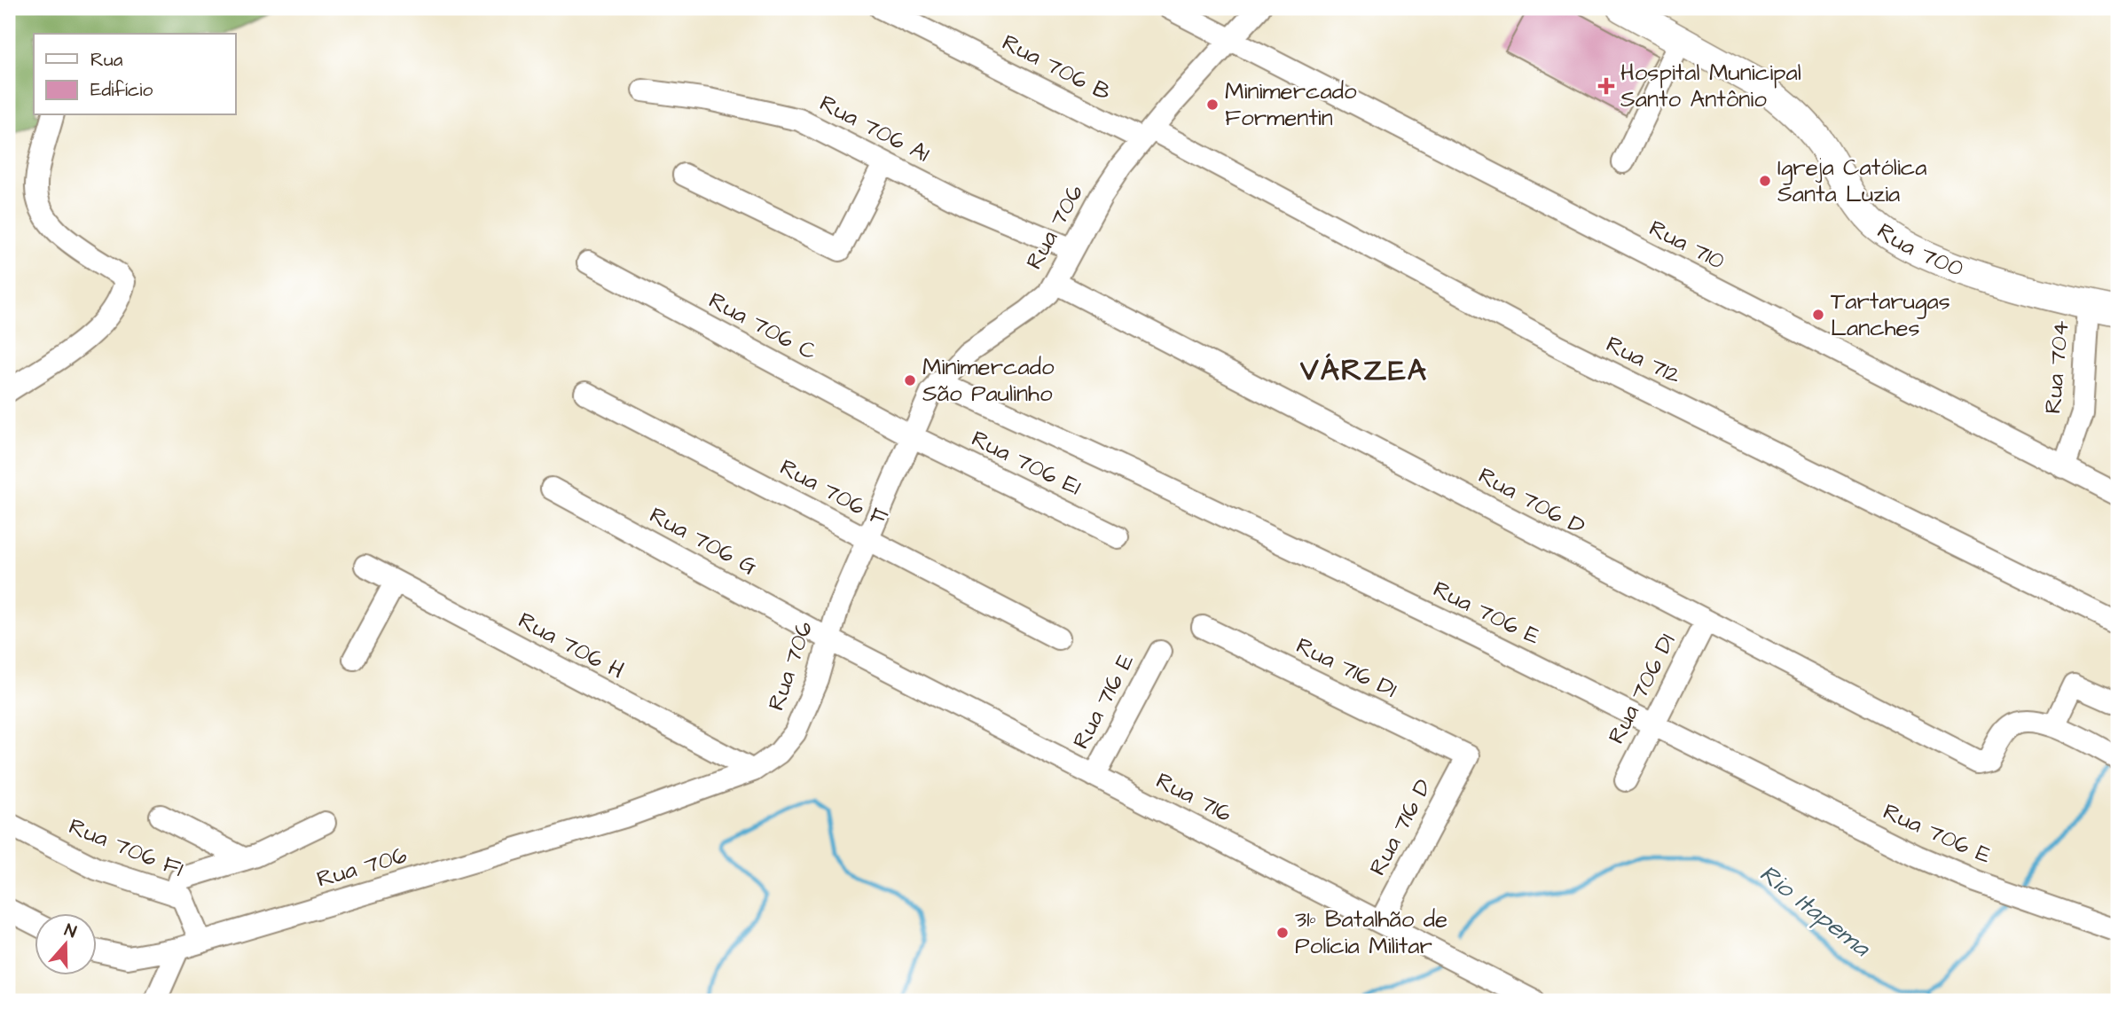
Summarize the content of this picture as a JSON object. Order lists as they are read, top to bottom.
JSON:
{
  "streets": {
    "main road": ["Rua 700"],
    "street": [
      "Rua 706 B",
      "Rua 706 A1",
      "Rua 706",
      "Rua 710",
      "Rua 706 C",
      "Rua 712",
      "Rua 704",
      "Rua 706 E1",
      "Rua 706 F",
      "Rua 706 D",
      "Rua 706 G",
      "Rua 706 E",
      "Rua 706 H",
      "Rua 716 D1",
      "Rua 706 D1",
      "Rua 716 E",
      "Rua 716",
      "Rua 716 D",
      "Rua 706 F1"
    ]
  },
  "crossings": [
    ["Rua 706 B", "Rua 706"],
    ["Rua 706 B", "Rua 712"],
    ["Rua 706 A1", "Rua 706"],
    ["Rua 706", "Rua 710"],
    ["Rua 706", "Rua 706 C"],
    ["Rua 706", "Rua 712"],
    ["Rua 706", "Rua 706 E1"],
    ["Rua 706", "Rua 706 F"],
    ["Rua 706", "Rua 706 D"],
    ["Rua 706", "Rua 706 G"],
    ["Rua 706", "Rua 706 E"],
    ["Rua 706", "Rua 706 H"],
    ["Rua 706", "Rua 716"],
    ["Rua 706", "Rua 706 F1"],
    ["Rua 710", "Rua 704"],
    ["Rua 700", "Rua 704"],
    ["Rua 706 C", "Rua 706 E1"],
    ["Rua 706 D", "Rua 706 D1"],
    ["Rua 706 G", "Rua 716"],
    ["Rua 706 E", "Rua 706 D1"],
    ["Rua 716 D1", "Rua 716 D"],
    ["Rua 716 E", "Rua 716"],
    ["Rua 716", "Rua 716 D"]
  ],
  "districts": ["VÁRZEA"],
  "water": ["Rio Itapema"],
  "places": {
    "health": ["Hospital Municipal Santo Antônio"],
    "other": [
      "Minimercado Formentin",
      "Igreja Católica Santa Luzia",
      "Tartarugas Lanches",
      "Minimercado São Paulinho",
      "31º Batalhão de Polícia Militar"
    ]
  },
  "legend": ["Rua", "Edifício"],
  "north": "top"
}
